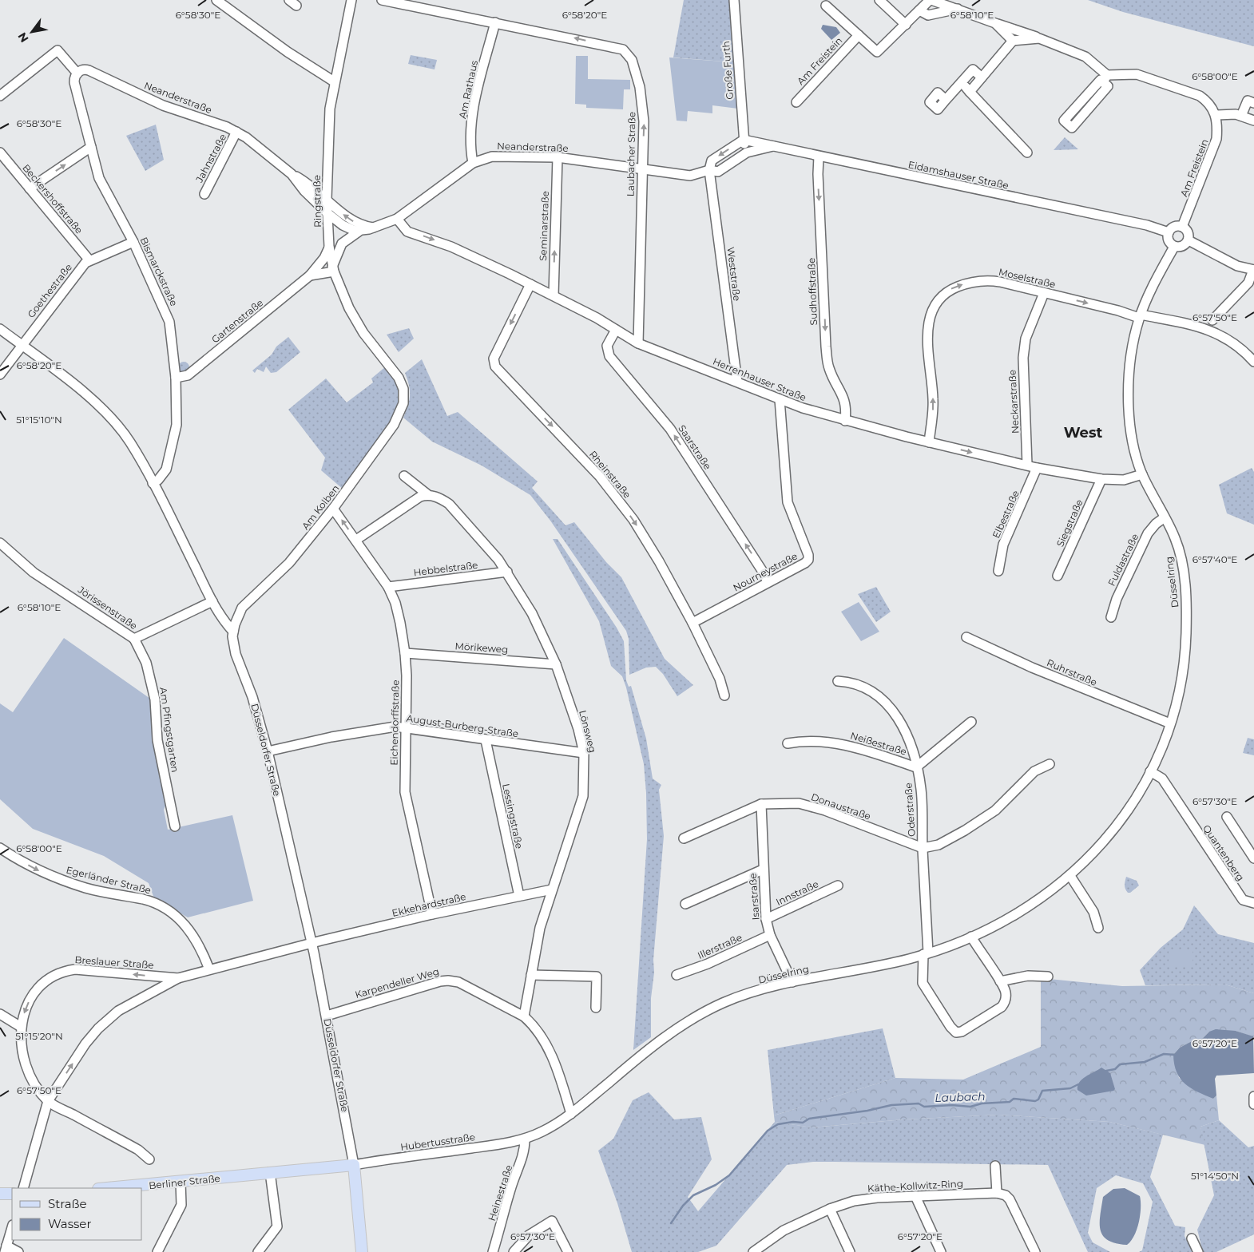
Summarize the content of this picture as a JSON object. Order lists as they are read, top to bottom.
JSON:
{
  "streets": {
    "main road": ["Düsseldorfer Straße", "Berliner Straße"],
    "street": [
      "Am Freistein",
      "Große Furth",
      "Am Rathaus",
      "Neanderstraße",
      "Laubacher Straße",
      "Jahnstraße",
      "Eidamshauser Straße",
      "Beckershoffstraße",
      "Ringstraße",
      "Seminarstraße",
      "Bismarckstraße",
      "Weststraße",
      "Moselstraße",
      "Goethestraße",
      "Sudhoffstraße",
      "Gartenstraße",
      "Herrenhauser Straße",
      "Neckarstraße",
      "Saarstraße",
      "Rheinstraße",
      "Am Kolben",
      "Elbestraße",
      "Siegstraße",
      "Fuldastraße",
      "Hebbelstraße",
      "Nourneystraße",
      "Düsselring",
      "Jörissenstraße",
      "Mörikeweg",
      "Ruhrstraße",
      "Eichendorffstraße",
      "August-Burberg-Straße",
      "Am Pfingstgarten",
      "Lönsweg",
      "Neißestraße",
      "Donaustraße",
      "Oderstraße",
      "Lessingstraße",
      "Quantenberg",
      "Egerländer Straße",
      "Innstraße",
      "Isarstraße",
      "Ekkehardstraße",
      "Illerstraße",
      "Breslauer Straße",
      "Karpendeller Weg",
      "Hubertusstraße",
      "Käthe-Kollwitz-Ring",
      "Heinestraße"
    ]
  },
  "crossings": [
    ["Am Freistein", "Eidamshauser Straße"],
    ["Am Freistein", "Düsselring"],
    ["Große Furth", "Neanderstraße"],
    ["Große Furth", "Eidamshauser Straße"],
    ["Am Rathaus", "Neanderstraße"],
    ["Am Rathaus", "Laubacher Straße"],
    ["Neanderstraße", "Laubacher Straße"],
    ["Neanderstraße", "Jahnstraße"],
    ["Neanderstraße", "Eidamshauser Straße"],
    ["Neanderstraße", "Ringstraße"],
    ["Neanderstraße", "Seminarstraße"],
    ["Neanderstraße", "Bismarckstraße"],
    ["Neanderstraße", "Weststraße"],
    ["Neanderstraße", "Herrenhauser Straße"],
    ["Laubacher Straße", "Herrenhauser Straße"],
    ["Eidamshauser Straße", "Sudhoffstraße"],
    ["Eidamshauser Straße", "Düsselring"],
    ["Beckershoffstraße", "Goethestraße"],
    ["Ringstraße", "Gartenstraße"],
    ["Ringstraße", "Am Kolben"],
    ["Seminarstraße", "Herrenhauser Straße"],
    ["Bismarckstraße", "Goethestraße"],
    ["Bismarckstraße", "Gartenstraße"],
    ["Weststraße", "Herrenhauser Straße"],
    ["Moselstraße", "Herrenhauser Straße"],
    ["Moselstraße", "Neckarstraße"],
    ["Moselstraße", "Düsselring"],
    ["Sudhoffstraße", "Herrenhauser Straße"],
    ["Herrenhauser Straße", "Neckarstraße"],
    ["Herrenhauser Straße", "Saarstraße"],
    ["Herrenhauser Straße", "Rheinstraße"],
    ["Herrenhauser Straße", "Elbestraße"],
    ["Herrenhauser Straße", "Siegstraße"],
    ["Herrenhauser Straße", "Nourneystraße"],
    ["Herrenhauser Straße", "Düsselring"],
    ["Neckarstraße", "Elbestraße"],
    ["Saarstraße", "Nourneystraße"],
    ["Rheinstraße", "Nourneystraße"],
    ["Am Kolben", "Düsseldorfer Straße"],
    ["Fuldastraße", "Düsselring"],
    ["Hebbelstraße", "Eichendorffstraße"],
    ["Hebbelstraße", "Lönsweg"],
    ["Düsselring", "Ruhrstraße"],
    ["Düsselring", "Oderstraße"],
    ["Düsselring", "Quantenberg"],
    ["Düsselring", "Isarstraße"],
    ["Düsselring", "Karpendeller Weg"],
    ["Düsselring", "Hubertusstraße"],
    ["Düsselring", "Heinestraße"],
    ["Jörissenstraße", "Am Pfingstgarten"],
    ["Mörikeweg", "Eichendorffstraße"],
    ["Mörikeweg", "Lönsweg"],
    ["Eichendorffstraße", "August-Burberg-Straße"],
    ["Eichendorffstraße", "Ekkehardstraße"],
    ["August-Burberg-Straße", "Lönsweg"],
    ["August-Burberg-Straße", "Düsseldorfer Straße"],
    ["August-Burberg-Straße", "Lessingstraße"],
    ["Lönsweg", "Ekkehardstraße"],
    ["Lönsweg", "Karpendeller Weg"],
    ["Neißestraße", "Oderstraße"],
    ["Düsseldorfer Straße", "Ekkehardstraße"],
    ["Düsseldorfer Straße", "Breslauer Straße"],
    ["Düsseldorfer Straße", "Karpendeller Weg"],
    ["Düsseldorfer Straße", "Hubertusstraße"],
    ["Düsseldorfer Straße", "Berliner Straße"],
    ["Donaustraße", "Oderstraße"],
    ["Donaustraße", "Isarstraße"],
    ["Lessingstraße", "Ekkehardstraße"],
    ["Egerländer Straße", "Breslauer Straße"],
    ["Innstraße", "Isarstraße"],
    ["Isarstraße", "Illerstraße"],
    ["Ekkehardstraße", "Breslauer Straße"],
    ["Hubertusstraße", "Berliner Straße"],
    ["Hubertusstraße", "Heinestraße"]
  ],
  "one_way": [
    "Laubacher Straße",
    "Seminarstraße",
    "Sudhoffstraße",
    "Saarstraße",
    "Rheinstraße",
    "Egerländer Straße"
  ],
  "districts": ["West"],
  "water": ["Laubach"],
  "legend": ["Straße", "Wasser"],
  "north": "bottom left",
  "coordinates": [
    "6°58'10\"E",
    "6°58'30\"E",
    "6°58'20\"E",
    "6°58'00\"E",
    "6°57'50\"E",
    "51°15'10\"N",
    "6°57'40\"E",
    "6°57'30\"E",
    "51°15'20\"N",
    "6°57'20\"E",
    "51°14'50\"N"
  ]
}
